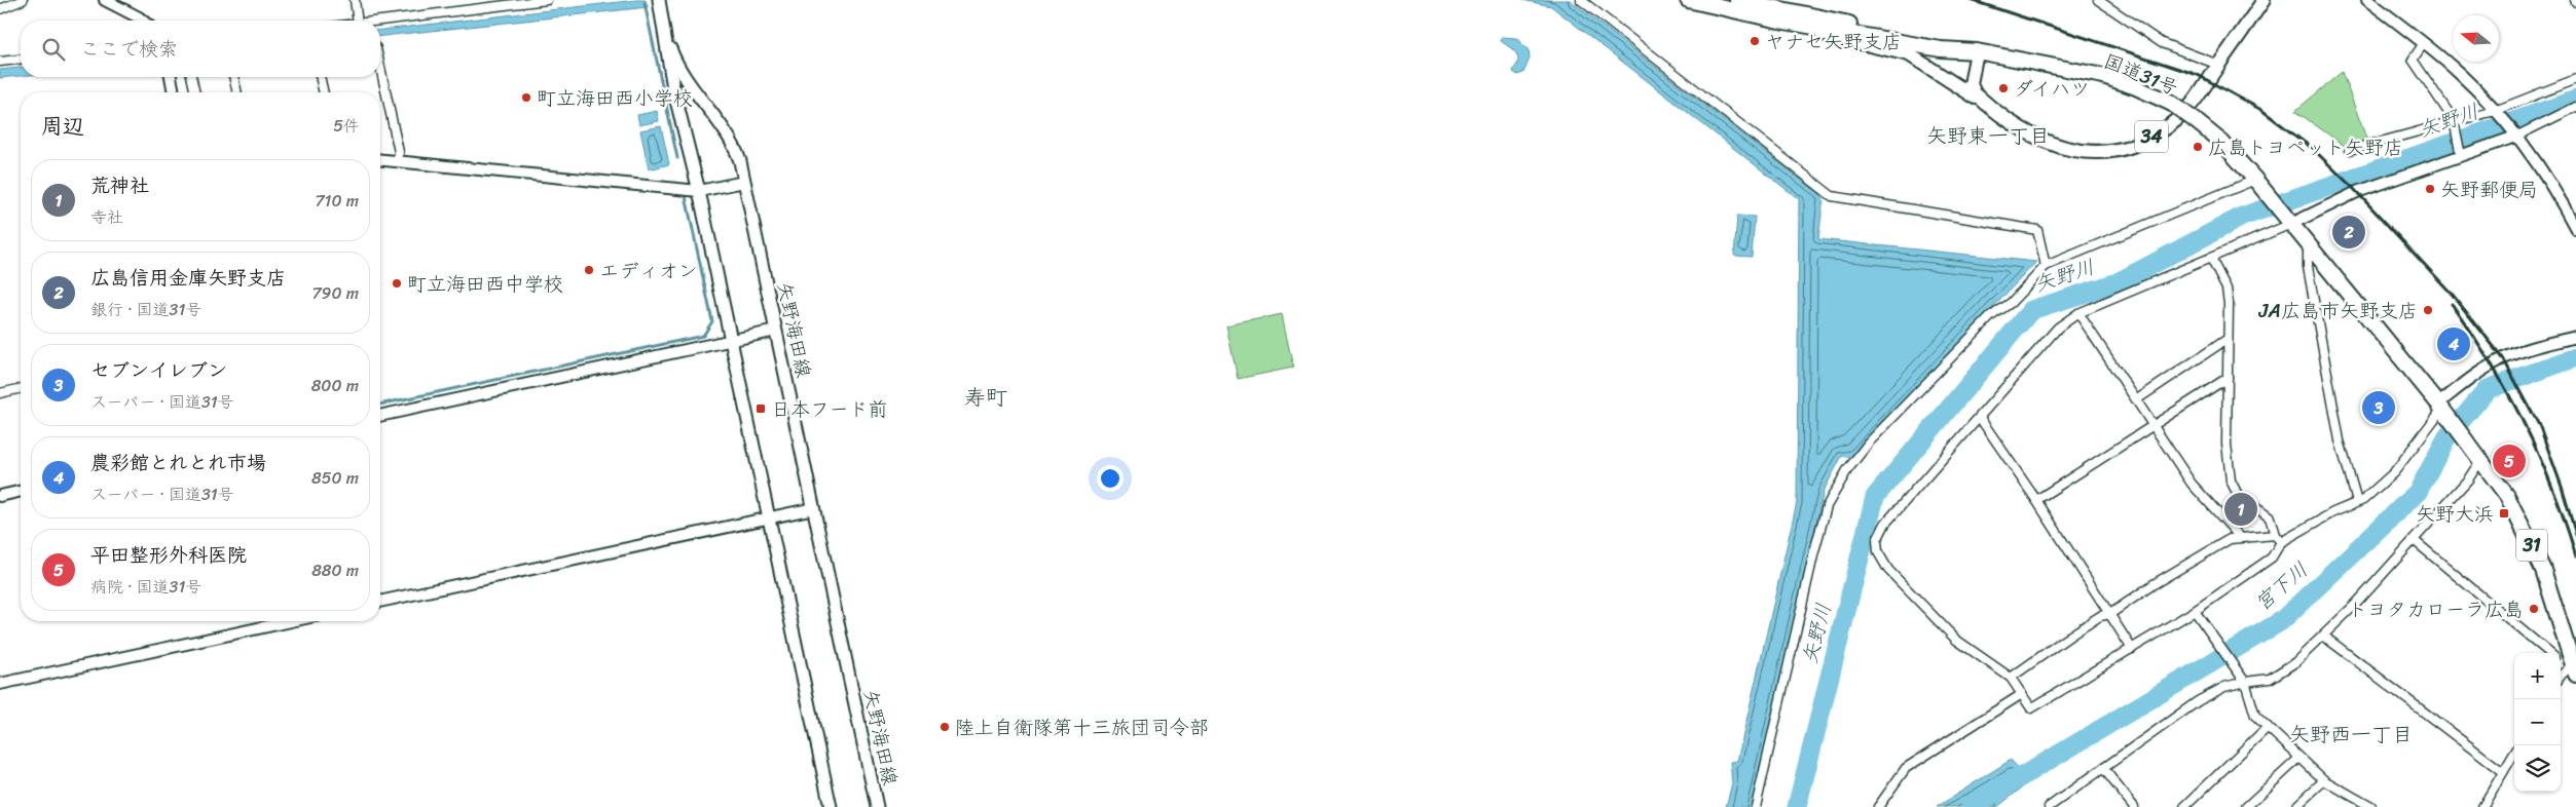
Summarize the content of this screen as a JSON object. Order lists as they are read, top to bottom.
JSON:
{
  "streets": {
    "highway": ["国道31号", "31"],
    "main road": ["34", "矢野海田線"]
  },
  "crossings": [
    ["国道31号", "34"]
  ],
  "districts": ["矢野東一丁目", "寿町", "矢野西一丁目"],
  "water": ["矢野川", "宮下川"],
  "places": {
    "other": [
      "ヤナセ矢野支店",
      "ダイハツ",
      "町立海田西小学校",
      "広島トヨペット矢野店",
      "矢野郵便局",
      "エディオン",
      "町立海田西中学校",
      "JA広島市矢野支店",
      "トヨタカローラ広島",
      "陸上自衛隊第十三旅団司令部"
    ],
    "transit": ["日本フード前", "矢野大浜"]
  },
  "north": "left",
  "page": {
    "search": "ここで検索",
    "heading": ["周辺", "5件"],
    "list": [
      {
        "mark": "1",
        "name": "荒神社",
        "note": "寺社",
        "value": "710 m"
      },
      {
        "mark": "2",
        "name": "広島信用金庫矢野支店",
        "note": "銀行 · 国道31号",
        "value": "790 m"
      },
      {
        "mark": "3",
        "name": "セブンイレブン",
        "note": "スーパー · 国道31号",
        "value": "800 m"
      },
      {
        "mark": "4",
        "name": "農彩館とれとれ市場",
        "note": "スーパー · 国道31号",
        "value": "850 m"
      },
      {
        "mark": "5",
        "name": "平田整形外科医院",
        "note": "病院 · 国道31号",
        "value": "880 m"
      }
    ],
    "pins": [
      "2",
      "4",
      "3",
      "5",
      "1"
    ],
    "map_buttons": ["+", "−"]
  }
}
